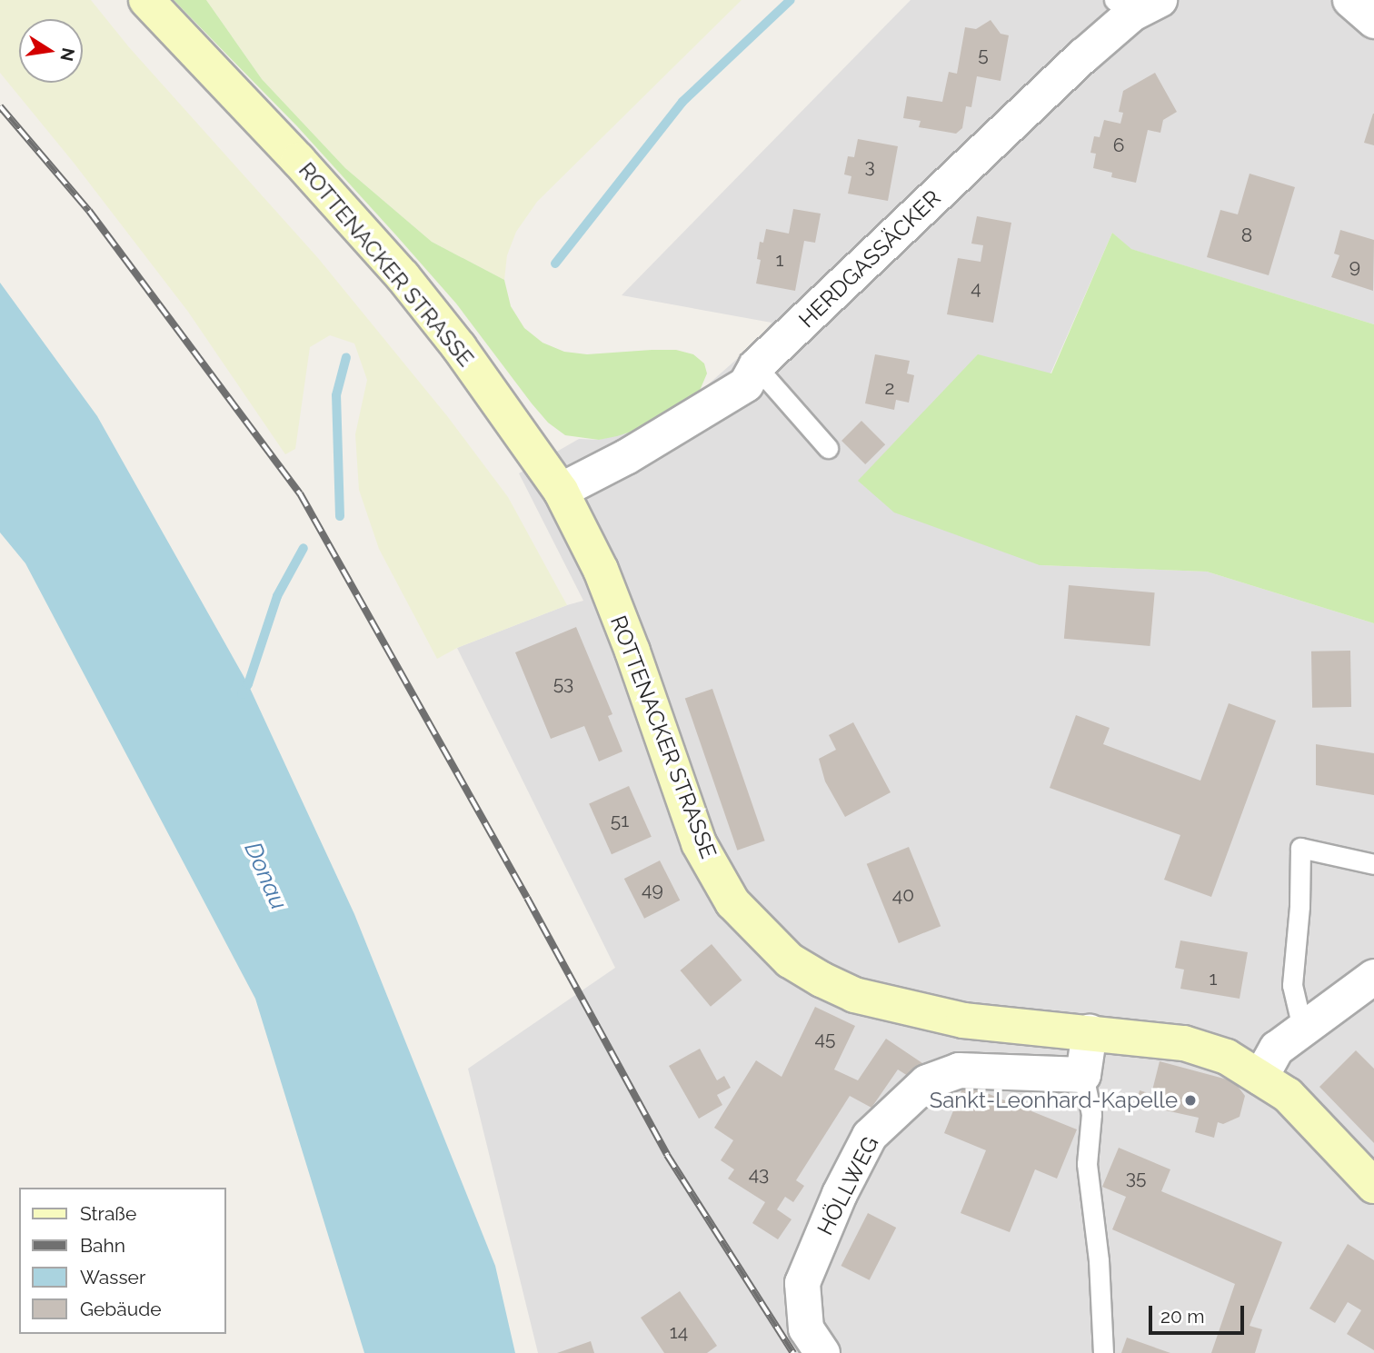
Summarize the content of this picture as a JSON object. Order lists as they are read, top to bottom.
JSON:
{
  "streets": {
    "main road": ["ROTTENACKER STRASSE"],
    "street": ["HERDGASSÄCKER", "HÖLLWEG"]
  },
  "crossings": [
    ["HERDGASSÄCKER", "ROTTENACKER STRASSE"]
  ],
  "water": ["Donau"],
  "places": ["Sankt-Leonhard-Kapelle"],
  "house_numbers": [
    "5",
    "6",
    "3",
    "8",
    "1",
    "9",
    "4",
    "2",
    "53",
    "51",
    "49",
    "40",
    "1",
    "45",
    "43",
    "35",
    "14"
  ],
  "legend": [
    "Straße",
    "Bahn",
    "Wasser",
    "Gebäude"
  ],
  "scale_bar": "20 m",
  "north": "right"
}
